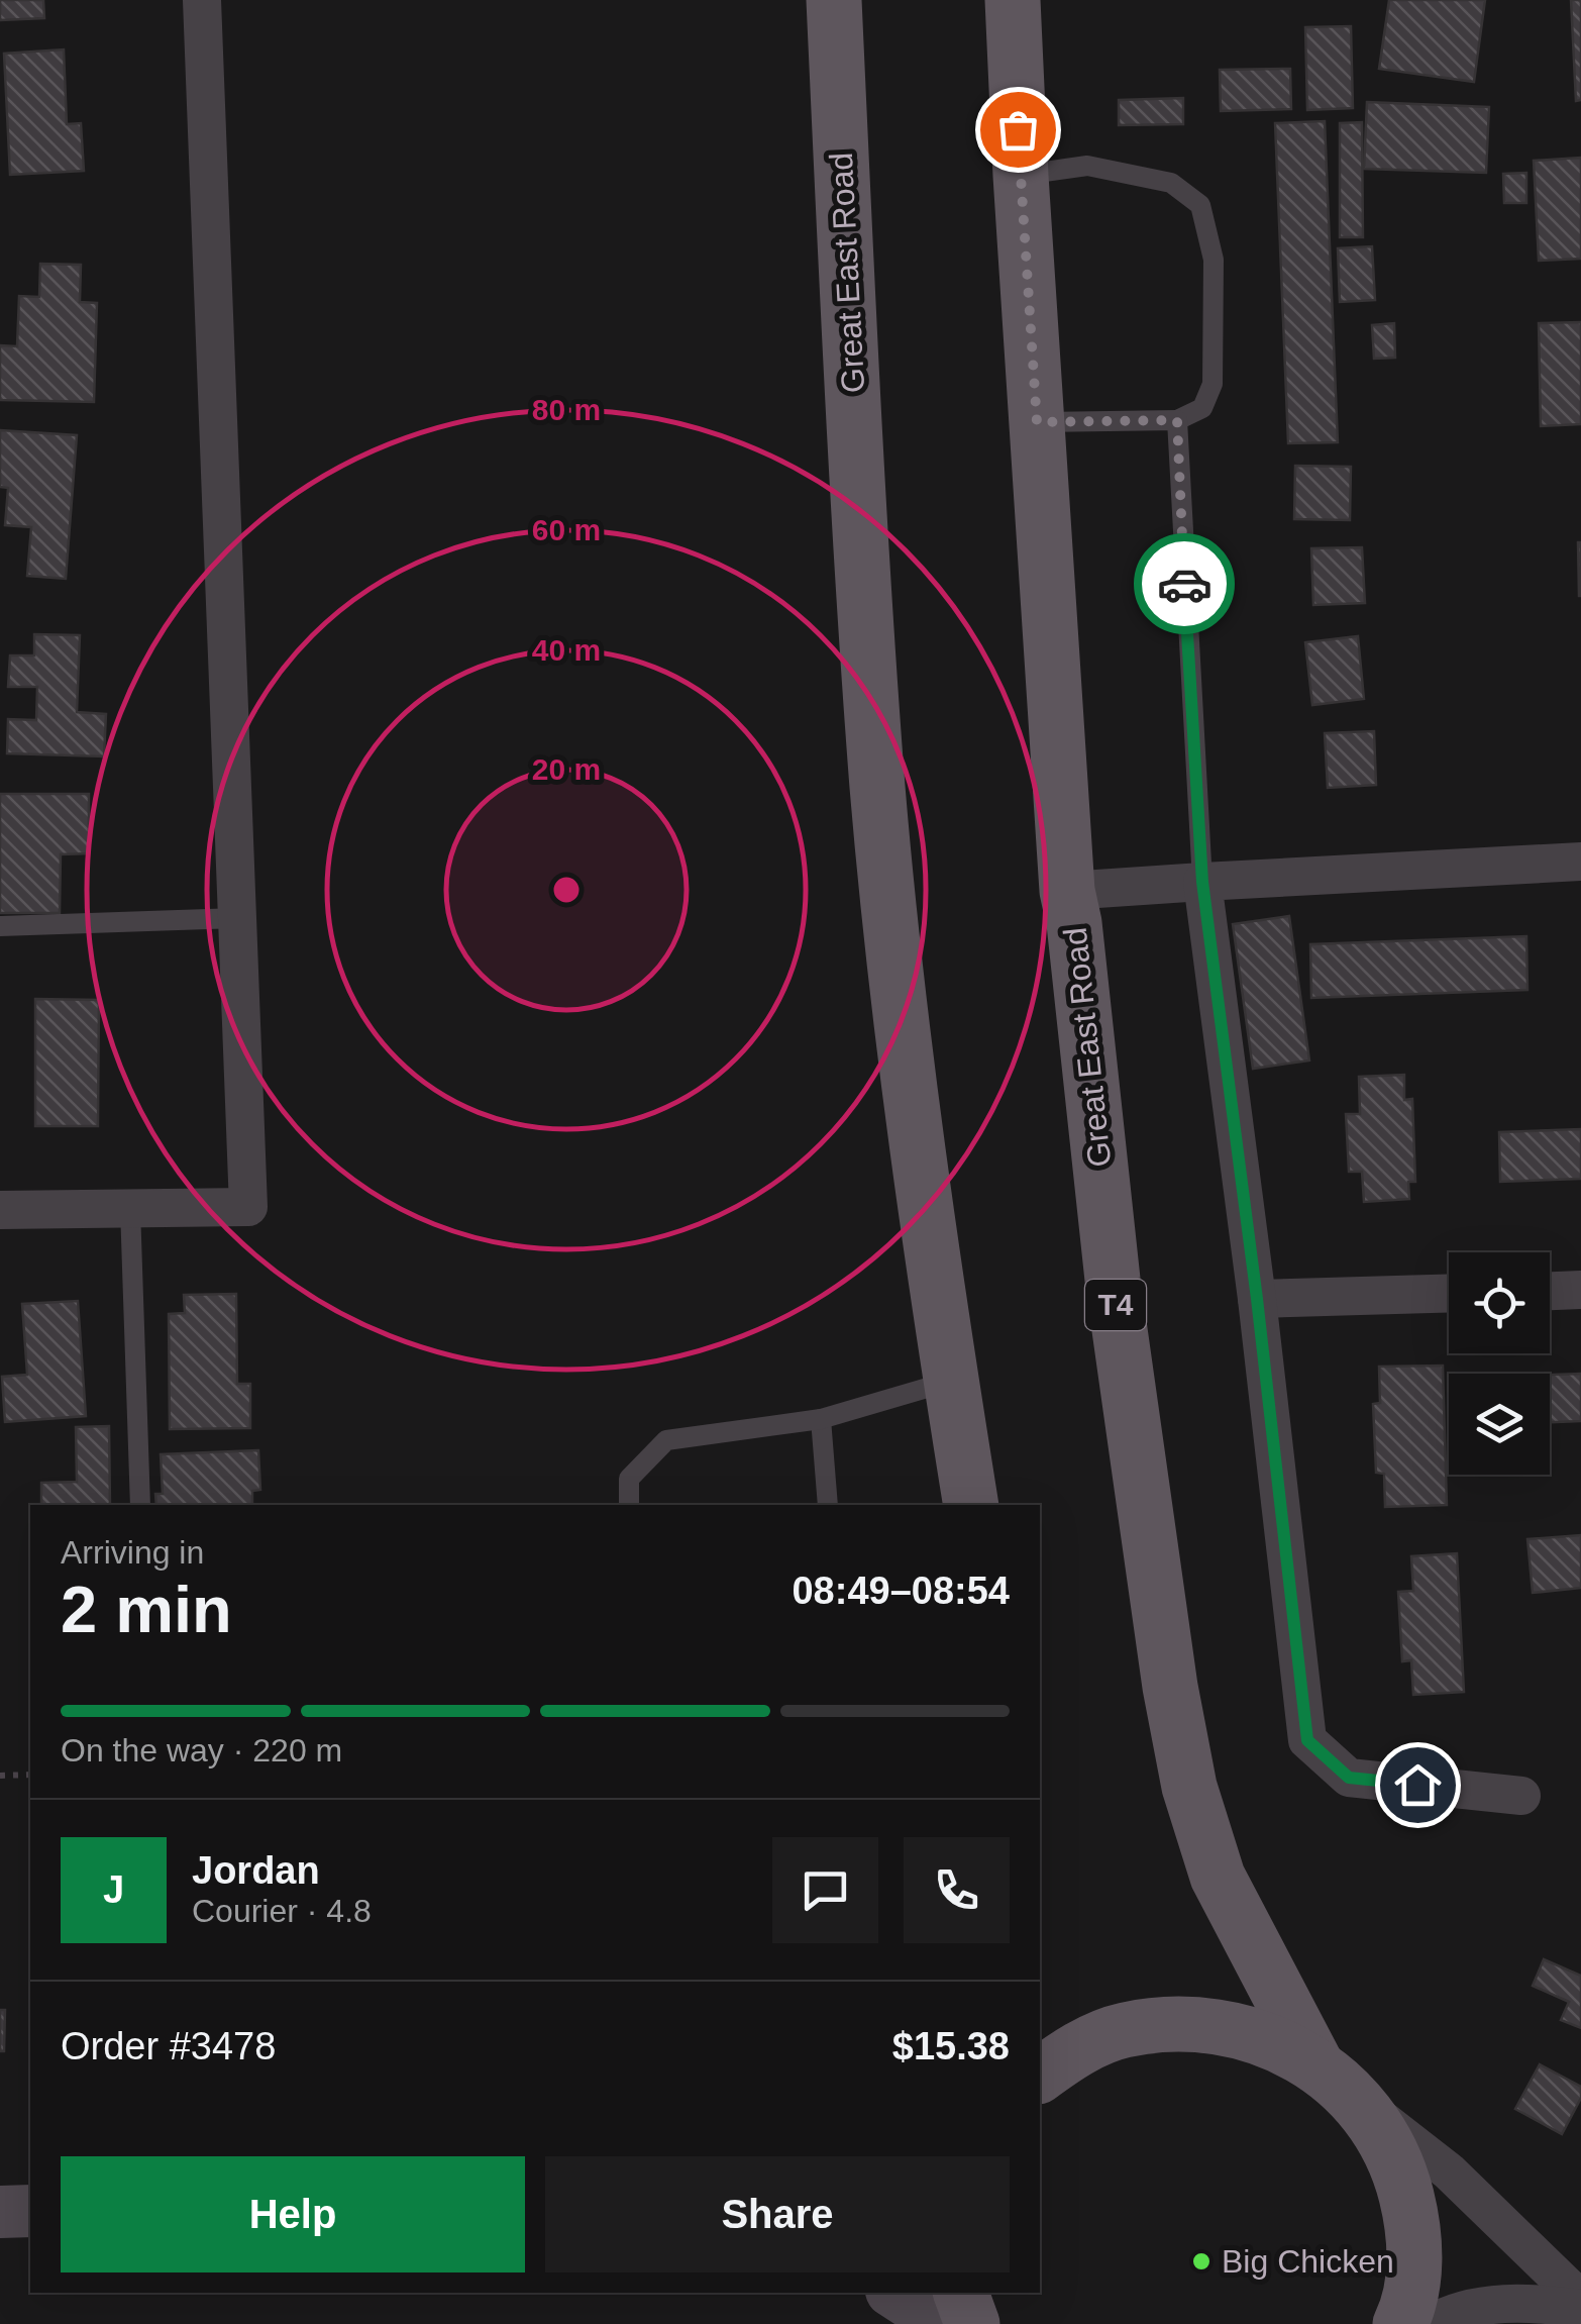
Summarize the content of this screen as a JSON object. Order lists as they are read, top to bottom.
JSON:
{
  "streets": {
    "main road": ["Great East Road", "T4"]
  },
  "places": ["Big Chicken"],
  "page": {
    "heading": ["2 min", "Arriving in", "08:49–08:54"],
    "panel": [
      "Jordan",
      "Courier · 4.8",
      "Order #3478",
      "$15.38"
    ],
    "bar": "On the way · 220 m",
    "round": "J",
    "buttons": ["Help", "Share"]
  },
  "rings": [
    "80 m",
    "60 m",
    "40 m",
    "20 m"
  ]
}
